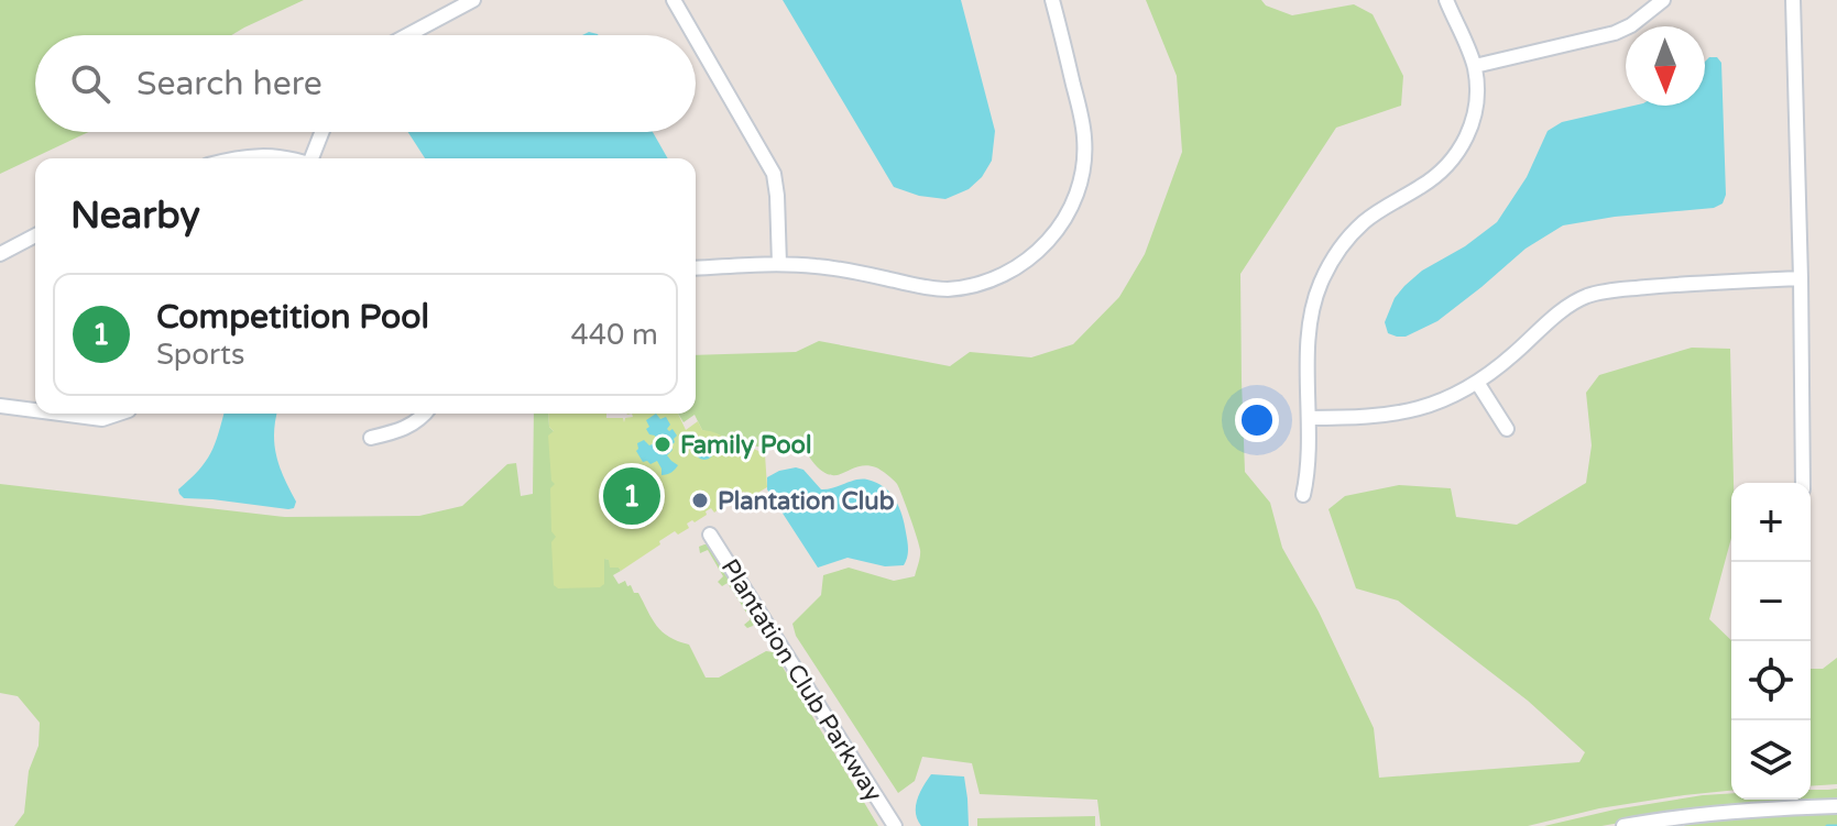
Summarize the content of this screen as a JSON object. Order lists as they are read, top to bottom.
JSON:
{
  "streets": {
    "street": ["Plantation Club Parkway"]
  },
  "places": ["Family Pool", "Plantation Club"],
  "north": "bottom",
  "page": {
    "search": "Search here",
    "heading": "Nearby",
    "list": [
      {
        "mark": "1",
        "name": "Competition Pool",
        "note": "Sports",
        "value": "440 m"
      }
    ],
    "pins": "1",
    "map_buttons": ["+", "−"]
  }
}
